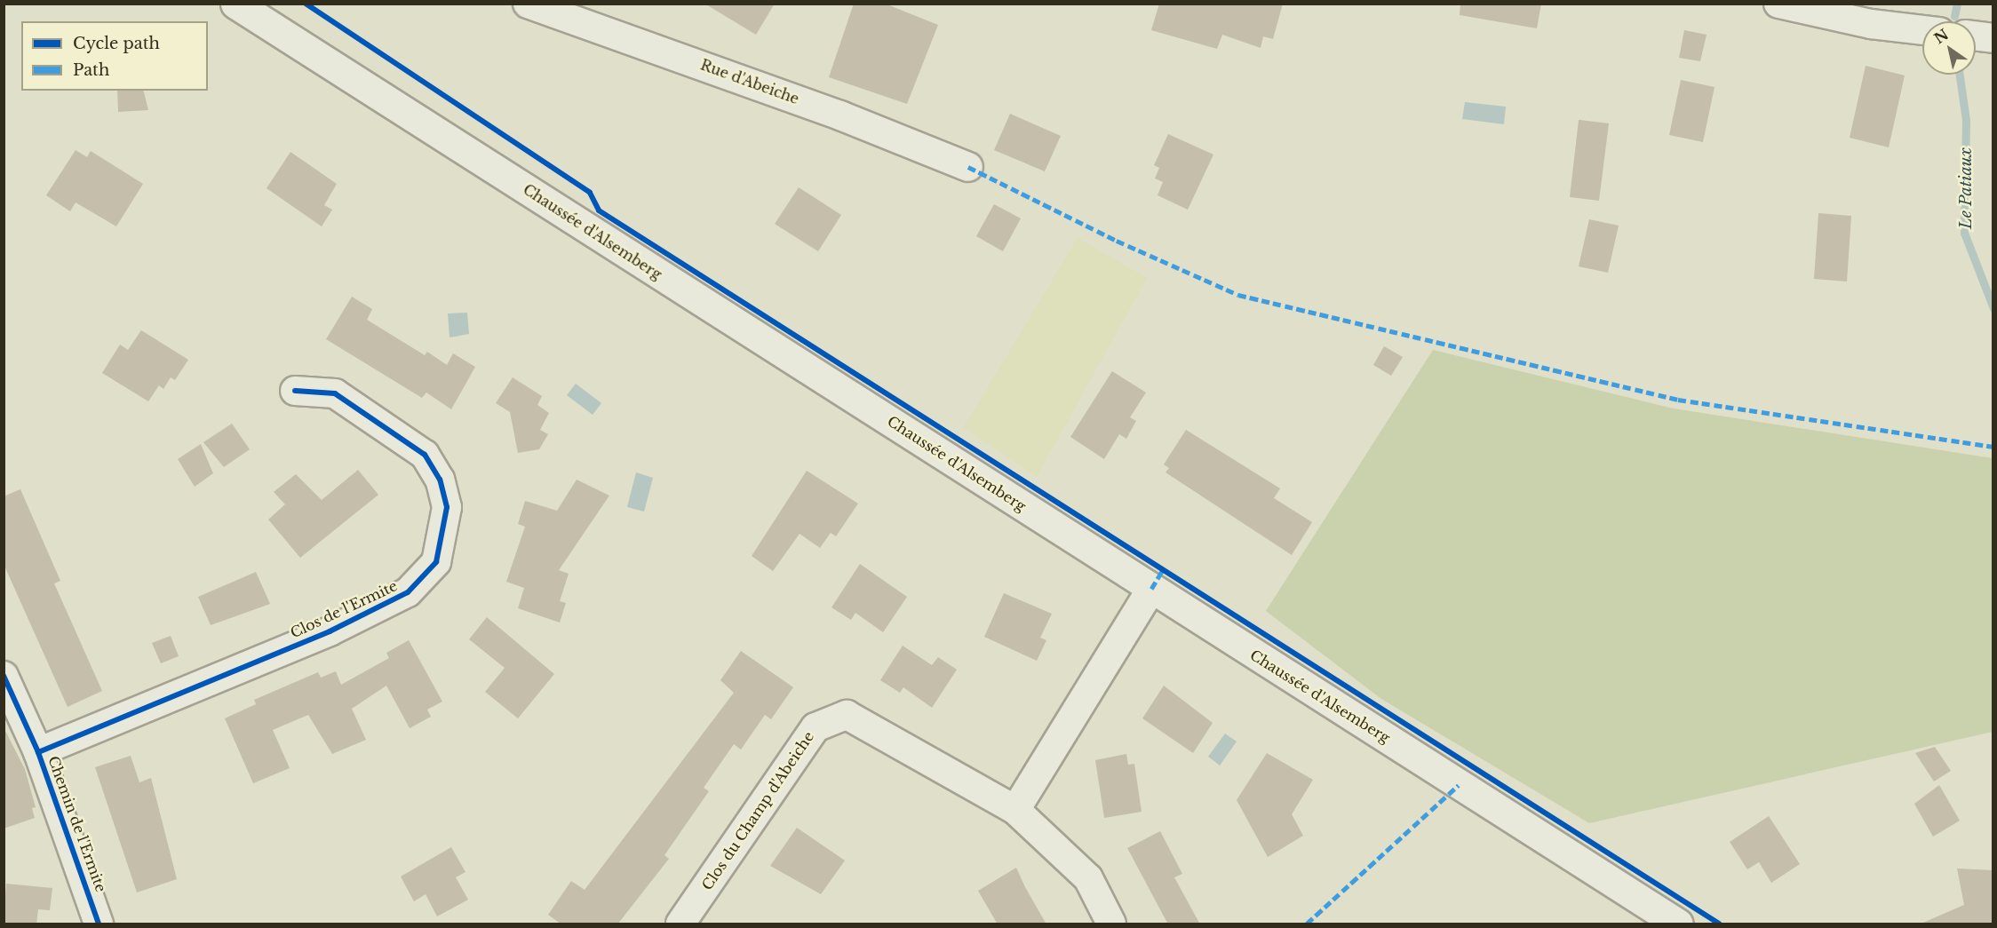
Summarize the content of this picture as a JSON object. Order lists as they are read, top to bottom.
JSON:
{
  "streets": {
    "main road": ["Chaussée d'Alsemberg"],
    "street": [
      "Rue d'Abeiche",
      "Clos de l'Ermite",
      "Clos du Champ d'Abeiche",
      "Chemin de l'Ermite"
    ]
  },
  "crossings": [
    ["Clos de l'Ermite", "Chemin de l'Ermite"]
  ],
  "water": ["Le Patiaux"],
  "legend": ["Cycle path", "Path"],
  "north": "top left"
}
